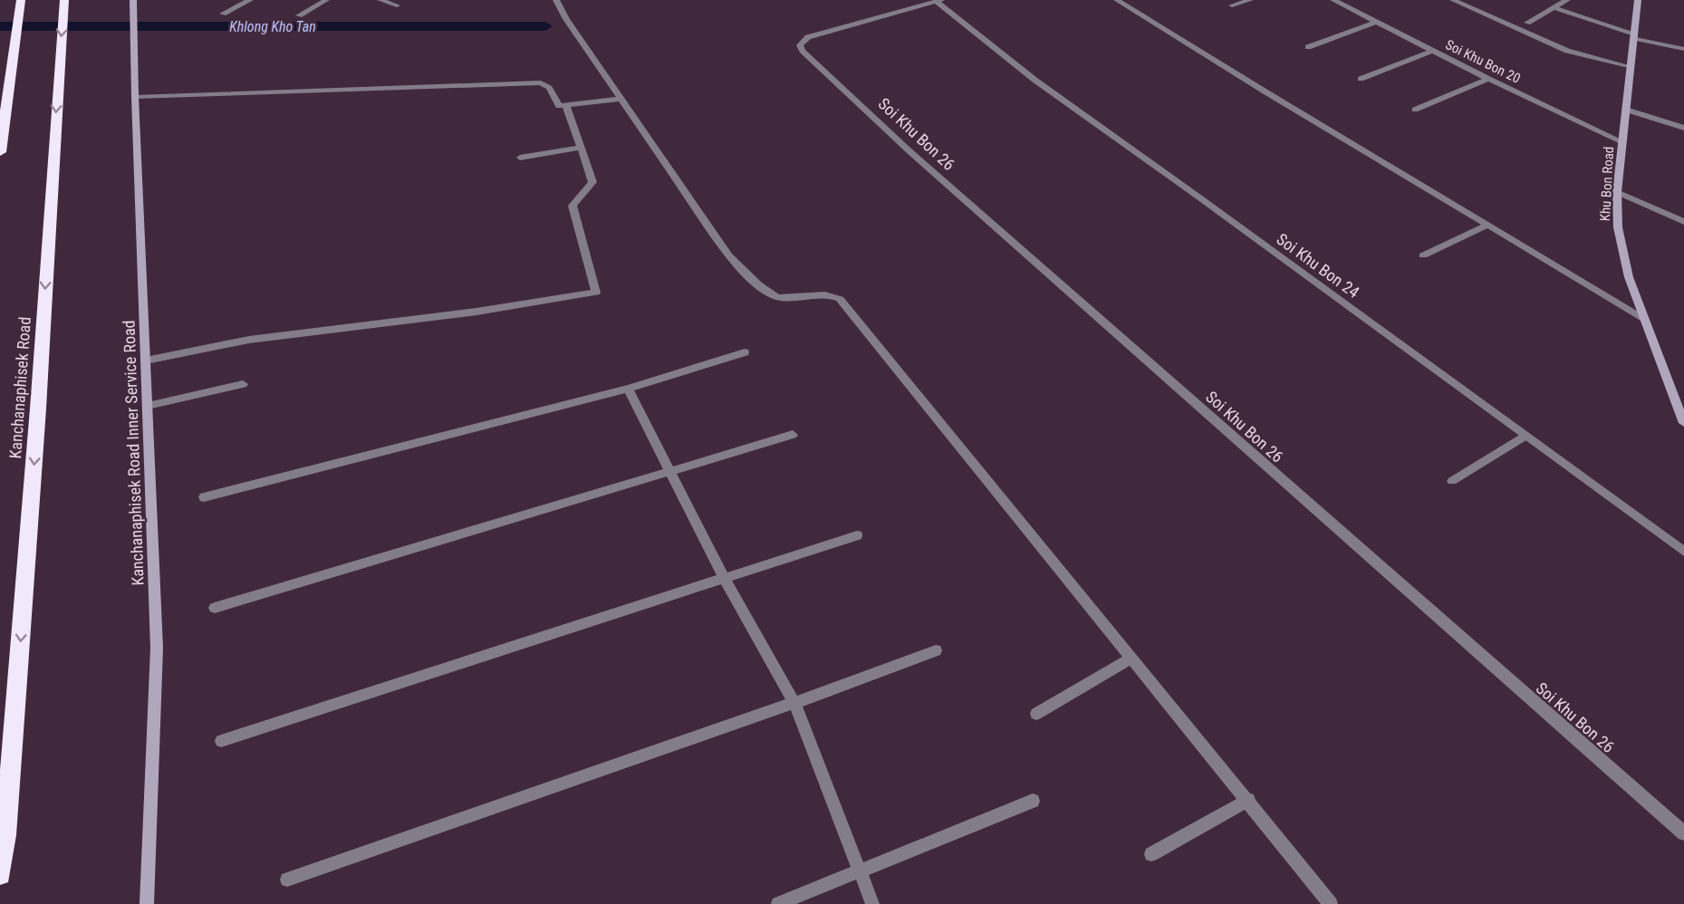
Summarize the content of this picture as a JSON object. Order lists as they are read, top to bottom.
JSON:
{
  "streets": {
    "highway": ["Kanchanaphisek Road"],
    "main road": ["Khu Bon Road", "Kanchanaphisek Road Inner Service Road"],
    "street": ["Soi Khu Bon 20", "Soi Khu Bon 26", "Soi Khu Bon 24"]
  },
  "crossings": [
    ["Soi Khu Bon 20", "Khu Bon Road"],
    ["Soi Khu Bon 26", "Soi Khu Bon 24"]
  ],
  "one_way": ["Kanchanaphisek Road"],
  "water": ["Khlong Kho Tan"]
}
